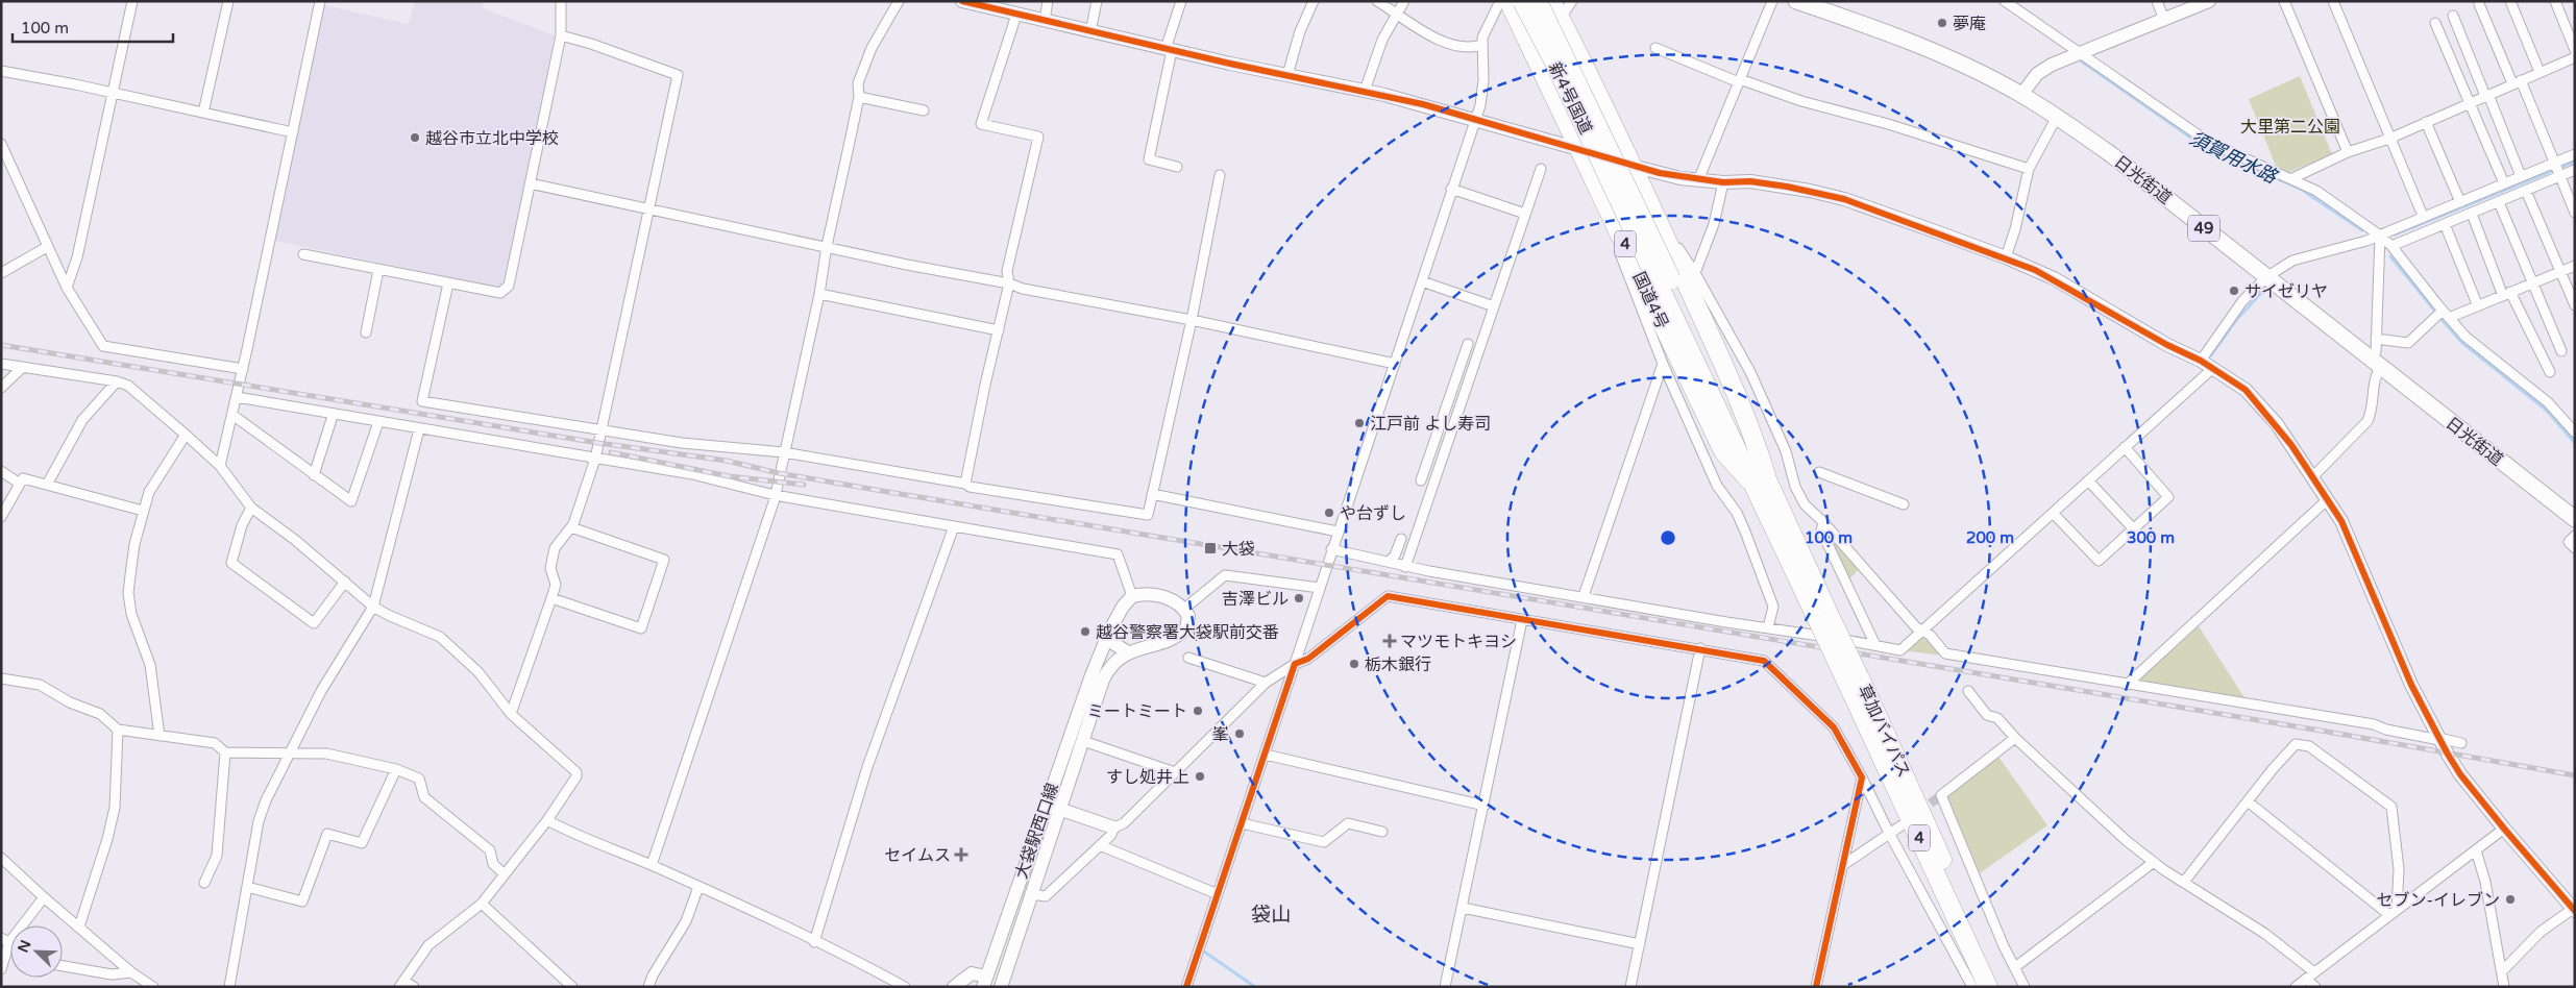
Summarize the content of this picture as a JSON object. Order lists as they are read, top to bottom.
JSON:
{
  "streets": {
    "highway": [
      "新4号国道",
      "4",
      "国道4号",
      "草加バイパス"
    ],
    "main road": ["日光街道", "49"],
    "street": ["大袋駅西口線"]
  },
  "crossings": [
    ["新4号国道", "4"],
    ["新4号国道", "国道4号"],
    ["新4号国道", "草加バイパス"],
    ["4", "国道4号"],
    ["4", "草加バイパス"],
    ["国道4号", "草加バイパス"]
  ],
  "districts": ["袋山"],
  "water": ["須賀用水路"],
  "parks": ["大里第二公園"],
  "places": {
    "other": [
      "夢庵",
      "越谷市立北中学校",
      "サイゼリヤ",
      "江戸前 よし寿司",
      "や台ずし",
      "吉澤ビル",
      "越谷警察署大袋駅前交番",
      "栃木銀行",
      "ミートミート",
      "峯",
      "すし処井上",
      "セブン-イレブン"
    ],
    "transit": ["大袋"],
    "health": ["マツモトキヨシ", "セイムス"]
  },
  "scale_bar": "100 m",
  "north": "top left",
  "rings": ["100 m", "200 m", "300 m"]
}
